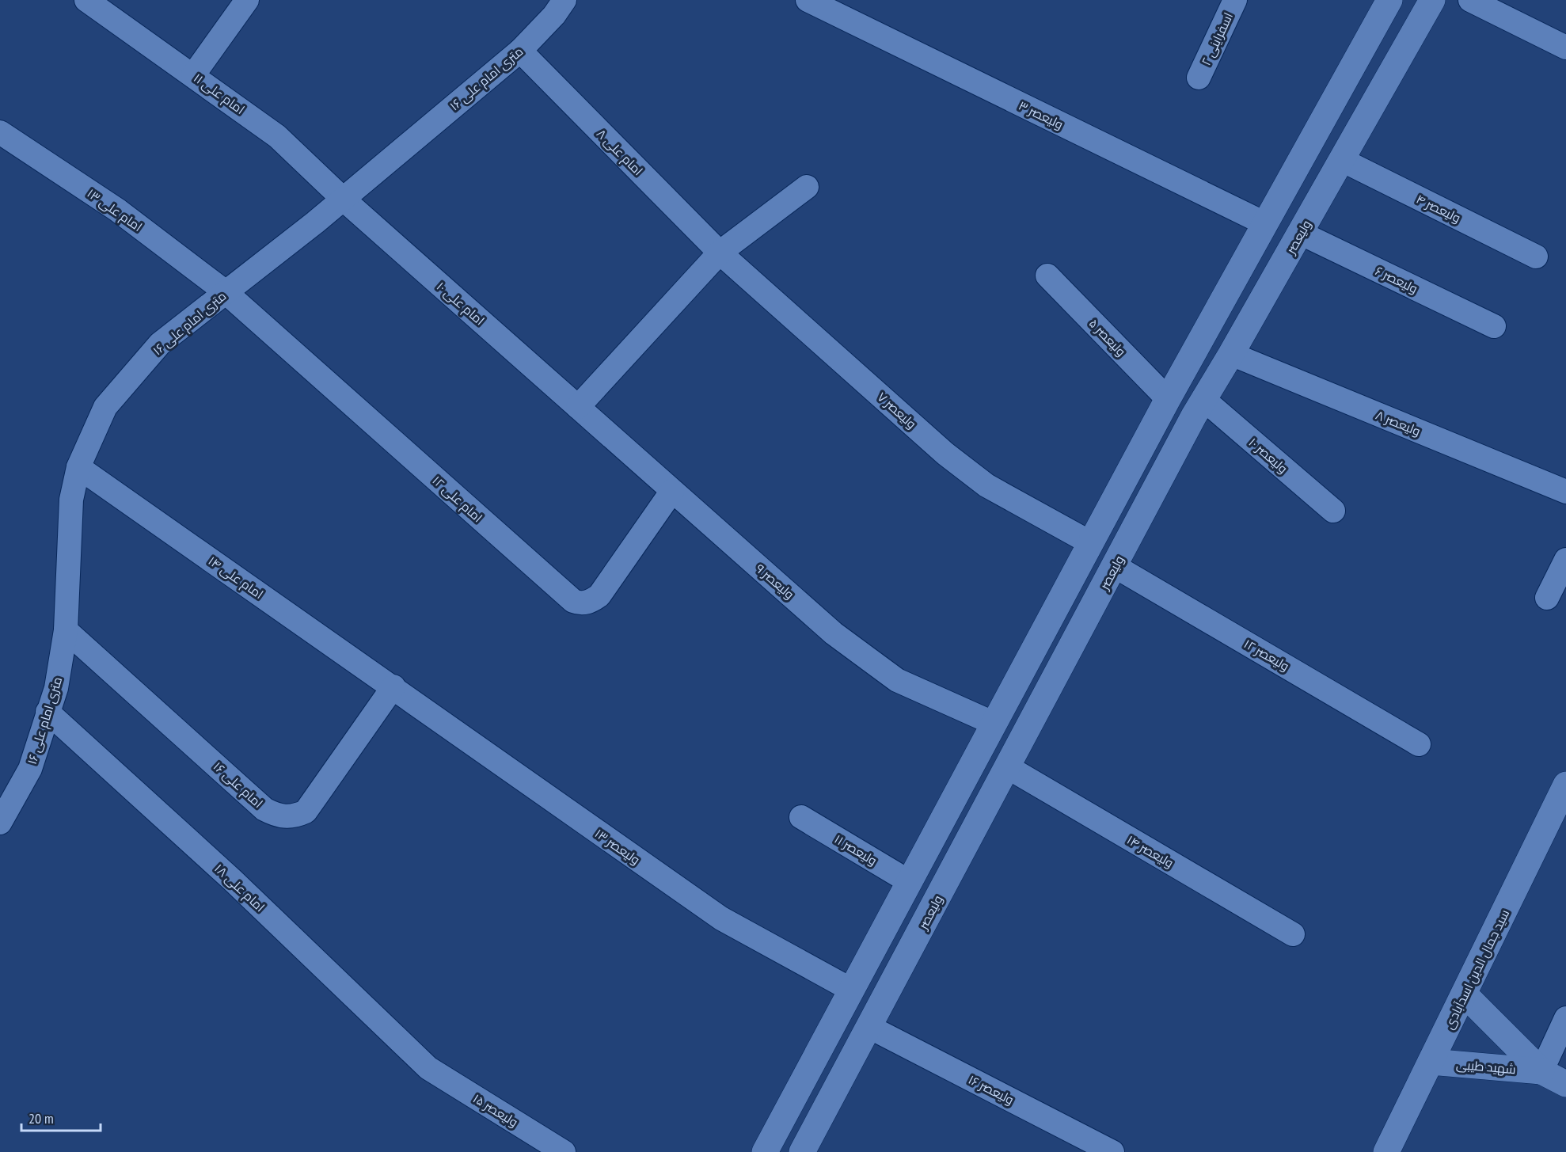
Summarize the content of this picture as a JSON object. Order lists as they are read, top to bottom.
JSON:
{
  "streets": {
    "main road": ["ولیعصر", "سید جمال الدین اسدآبادی", "شهید طیبی"],
    "street": [
      "اسفراینی ۲",
      "۱۶ متری امام علی",
      "امام علی ۱۱",
      "ولیعصر ۳",
      "امام علی ۸",
      "ولیعصر ۴",
      "امام علی ۱۳",
      "ولیعصر ۶",
      "امام علی ۱۰",
      "ولیعصر ۵",
      "ولیعصر ۷",
      "ولیعصر ۸",
      "ولیعصر ۱۰",
      "امام علی ۱۲",
      "امام علی ۱۴",
      "ولیعصر ۹",
      "ولیعصر ۱۲",
      "امام علی ۱۶",
      "ولیعصر ۱۳",
      "ولیعصر ۱۱",
      "ولیعصر ۱۴",
      "امام علی ۱۸",
      "ولیعصر ۱۶",
      "ولیعصر ۱۵"
    ]
  },
  "crossings": [
    ["۱۶ متری امام علی", "امام علی ۱۱"],
    ["۱۶ متری امام علی", "امام علی ۸"],
    ["۱۶ متری امام علی", "امام علی ۱۳"],
    ["۱۶ متری امام علی", "امام علی ۱۰"],
    ["۱۶ متری امام علی", "امام علی ۱۲"],
    ["۱۶ متری امام علی", "امام علی ۱۴"],
    ["۱۶ متری امام علی", "امام علی ۱۶"],
    ["۱۶ متری امام علی", "امام علی ۱۸"],
    ["امام علی ۱۱", "امام علی ۱۰"],
    ["امام علی ۸", "ولیعصر ۷"],
    ["ولیعصر ۴", "ولیعصر"],
    ["امام علی ۱۳", "امام علی ۱۲"],
    ["ولیعصر", "ولیعصر ۶"],
    ["ولیعصر", "ولیعصر ۸"],
    ["ولیعصر", "ولیعصر ۱۰"],
    ["ولیعصر", "ولیعصر ۱۲"],
    ["ولیعصر", "ولیعصر ۱۴"],
    ["ولیعصر", "ولیعصر ۱۶"],
    ["امام علی ۱۰", "ولیعصر ۹"],
    ["امام علی ۱۲", "ولیعصر ۹"],
    ["امام علی ۱۴", "امام علی ۱۶"],
    ["امام علی ۱۴", "ولیعصر ۱۳"],
    ["امام علی ۱۶", "ولیعصر ۱۳"],
    ["امام علی ۱۸", "ولیعصر ۱۵"],
    ["سید جمال الدین اسدآبادی", "شهید طیبی"]
  ],
  "scale_bar": "20 m"
}
